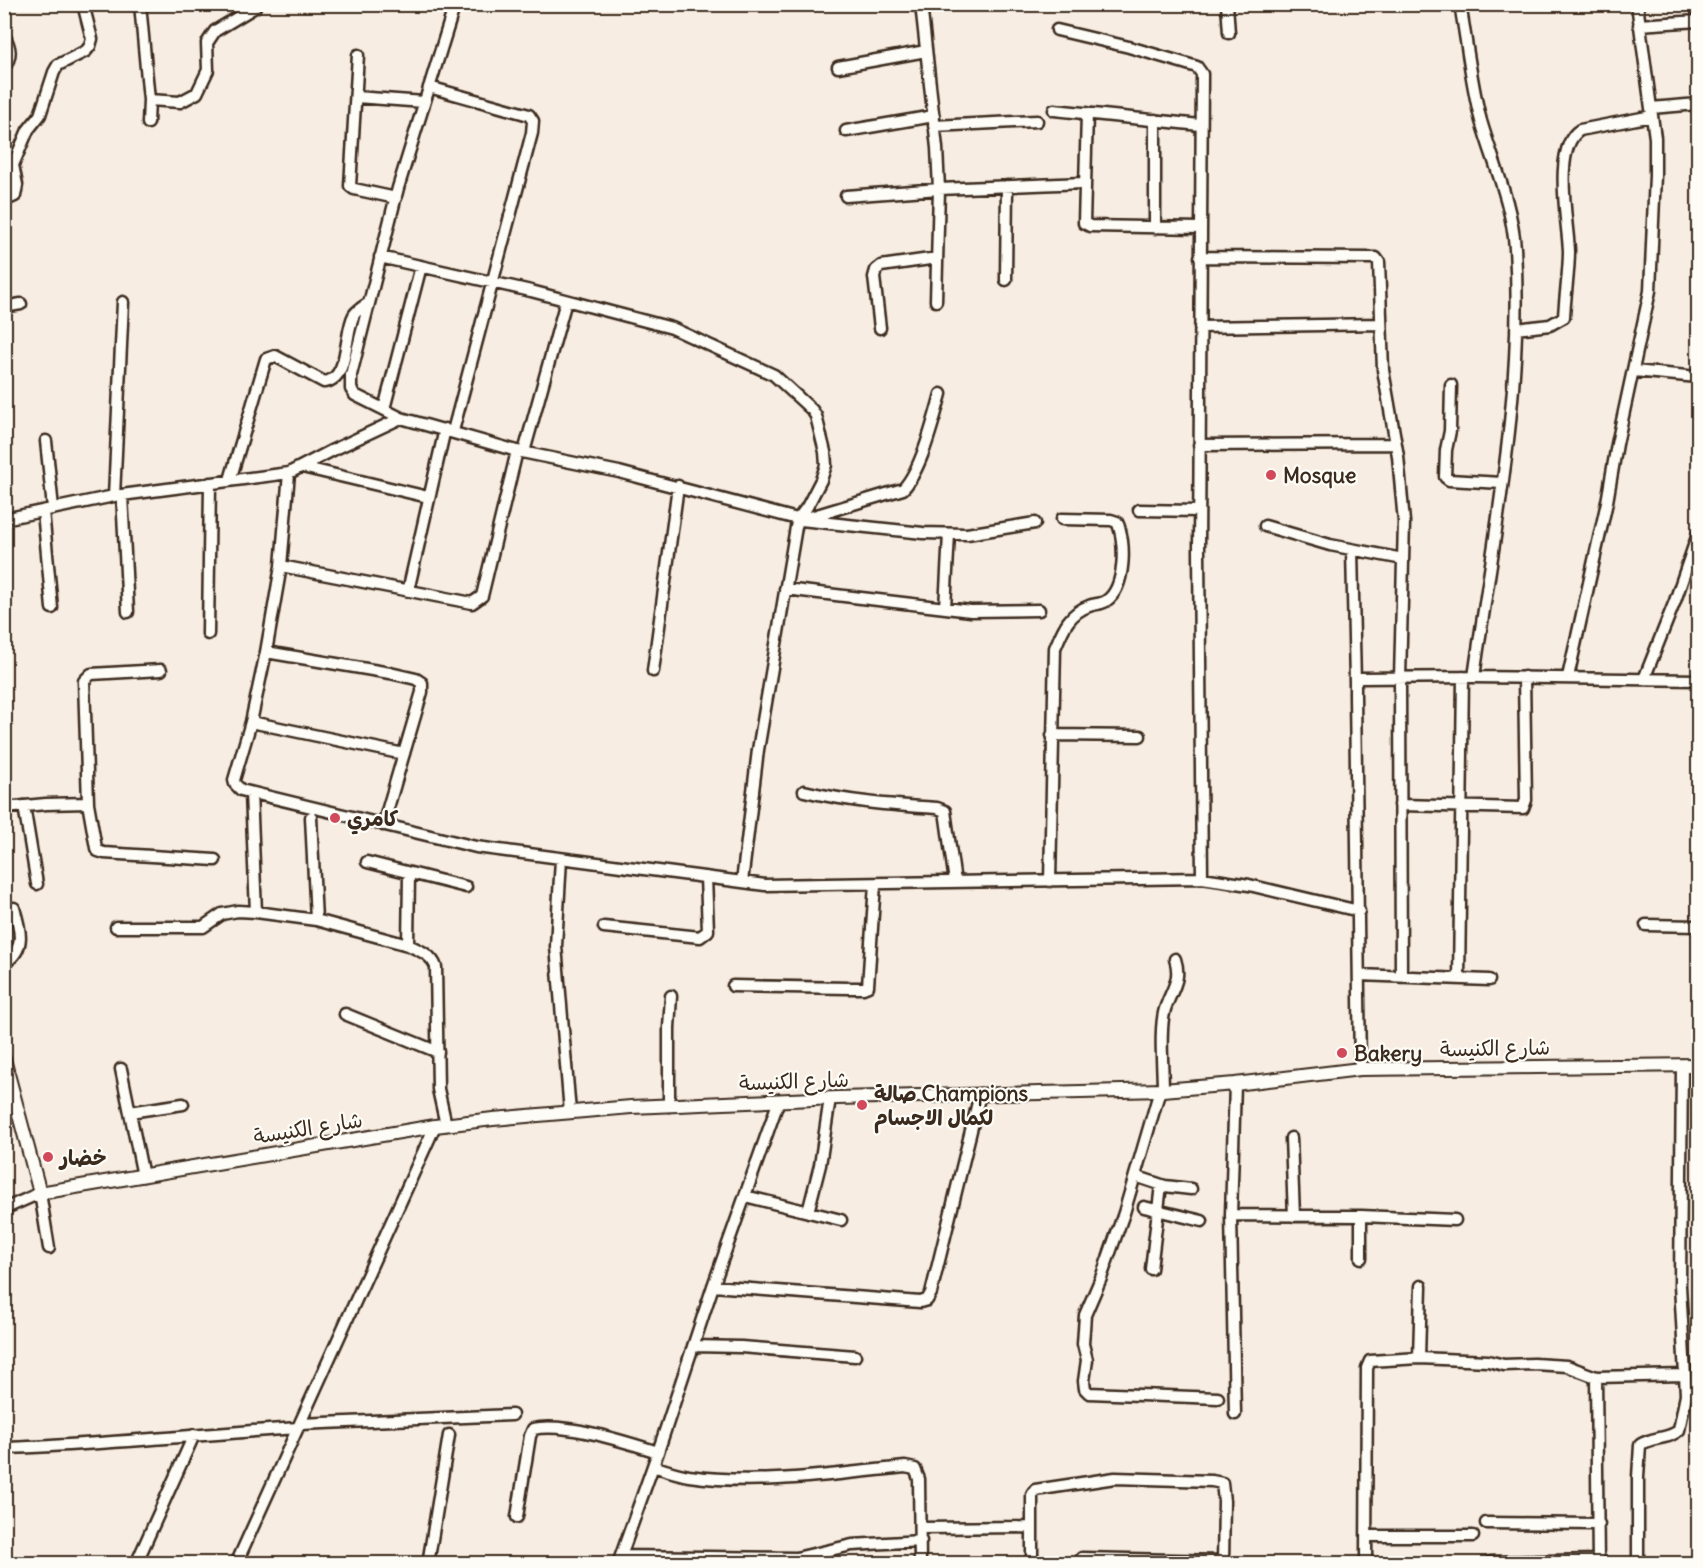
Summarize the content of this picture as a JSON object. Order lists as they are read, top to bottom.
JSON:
{
  "streets": {
    "main road": ["شارع الكنيسة"]
  },
  "places": [
    "Mosque",
    "كامري",
    "Bakery",
    "صالة Champions لكمال الاجسام",
    "خضار"
  ]
}
